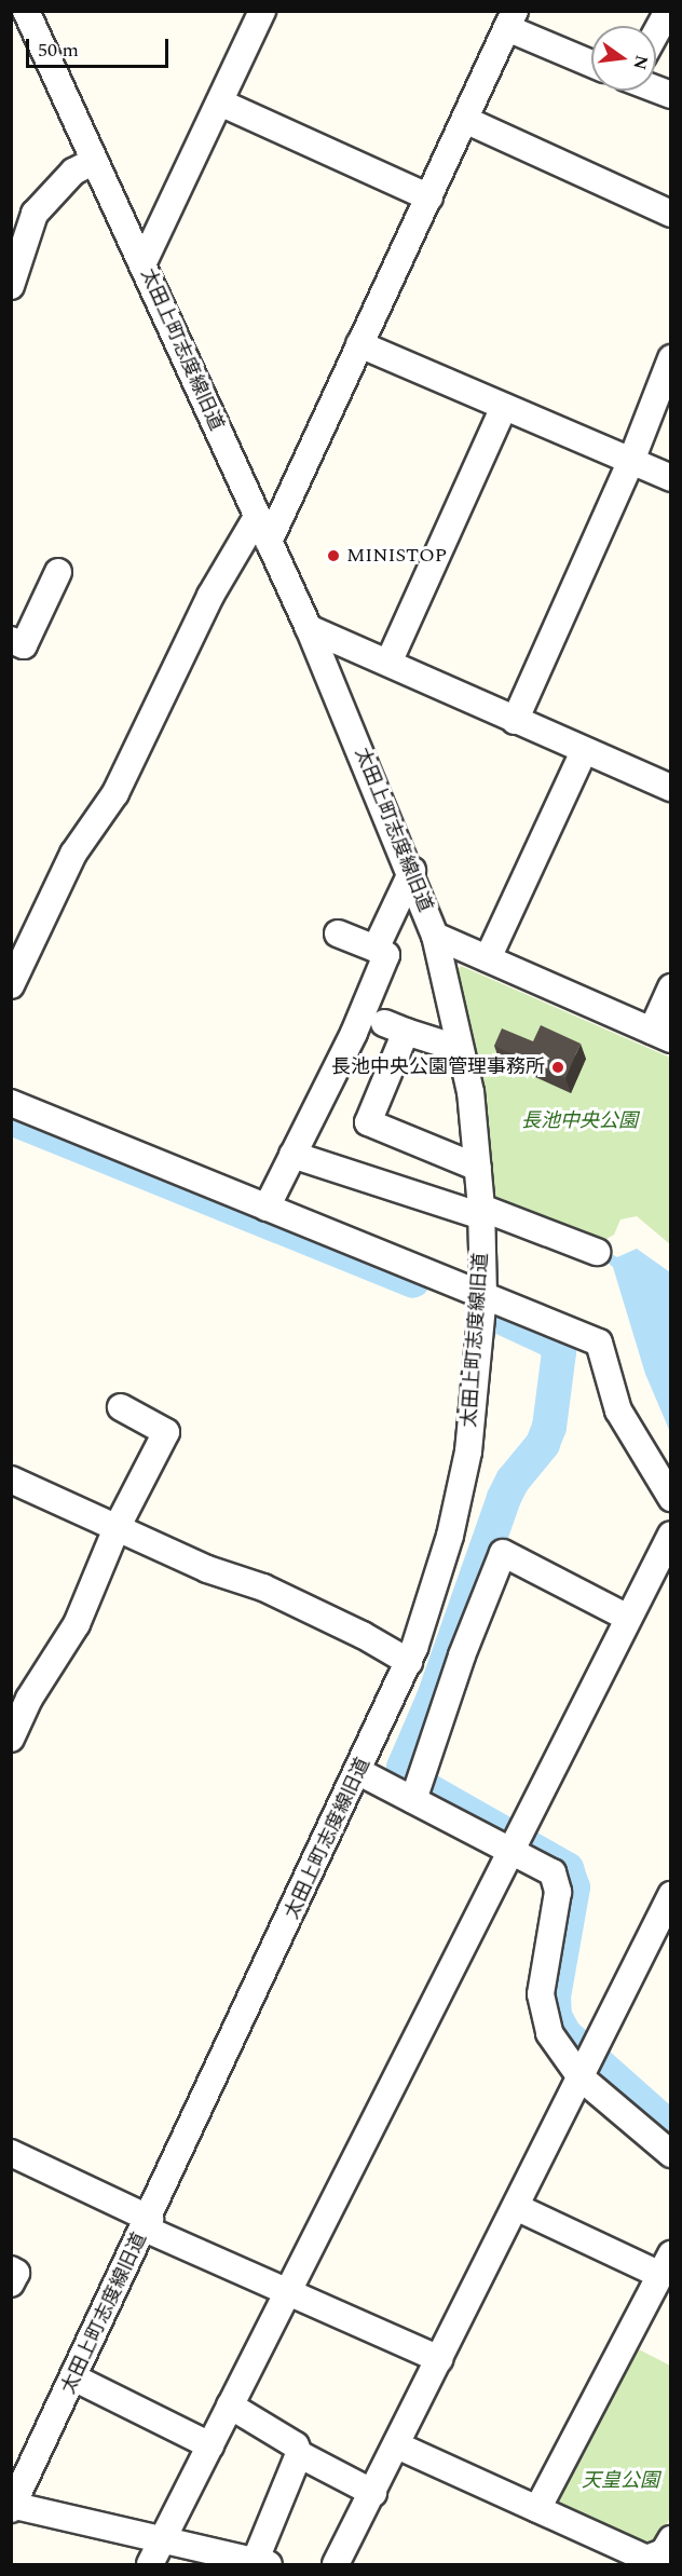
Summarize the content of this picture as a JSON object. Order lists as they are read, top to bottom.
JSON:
{
  "streets": {
    "street": ["太田上町志度線旧道"]
  },
  "parks": ["長池中央公園", "天皇公園"],
  "places": ["MINISTOP", "長池中央公園管理事務所"],
  "scale_bar": "50 m",
  "north": "right"
}
